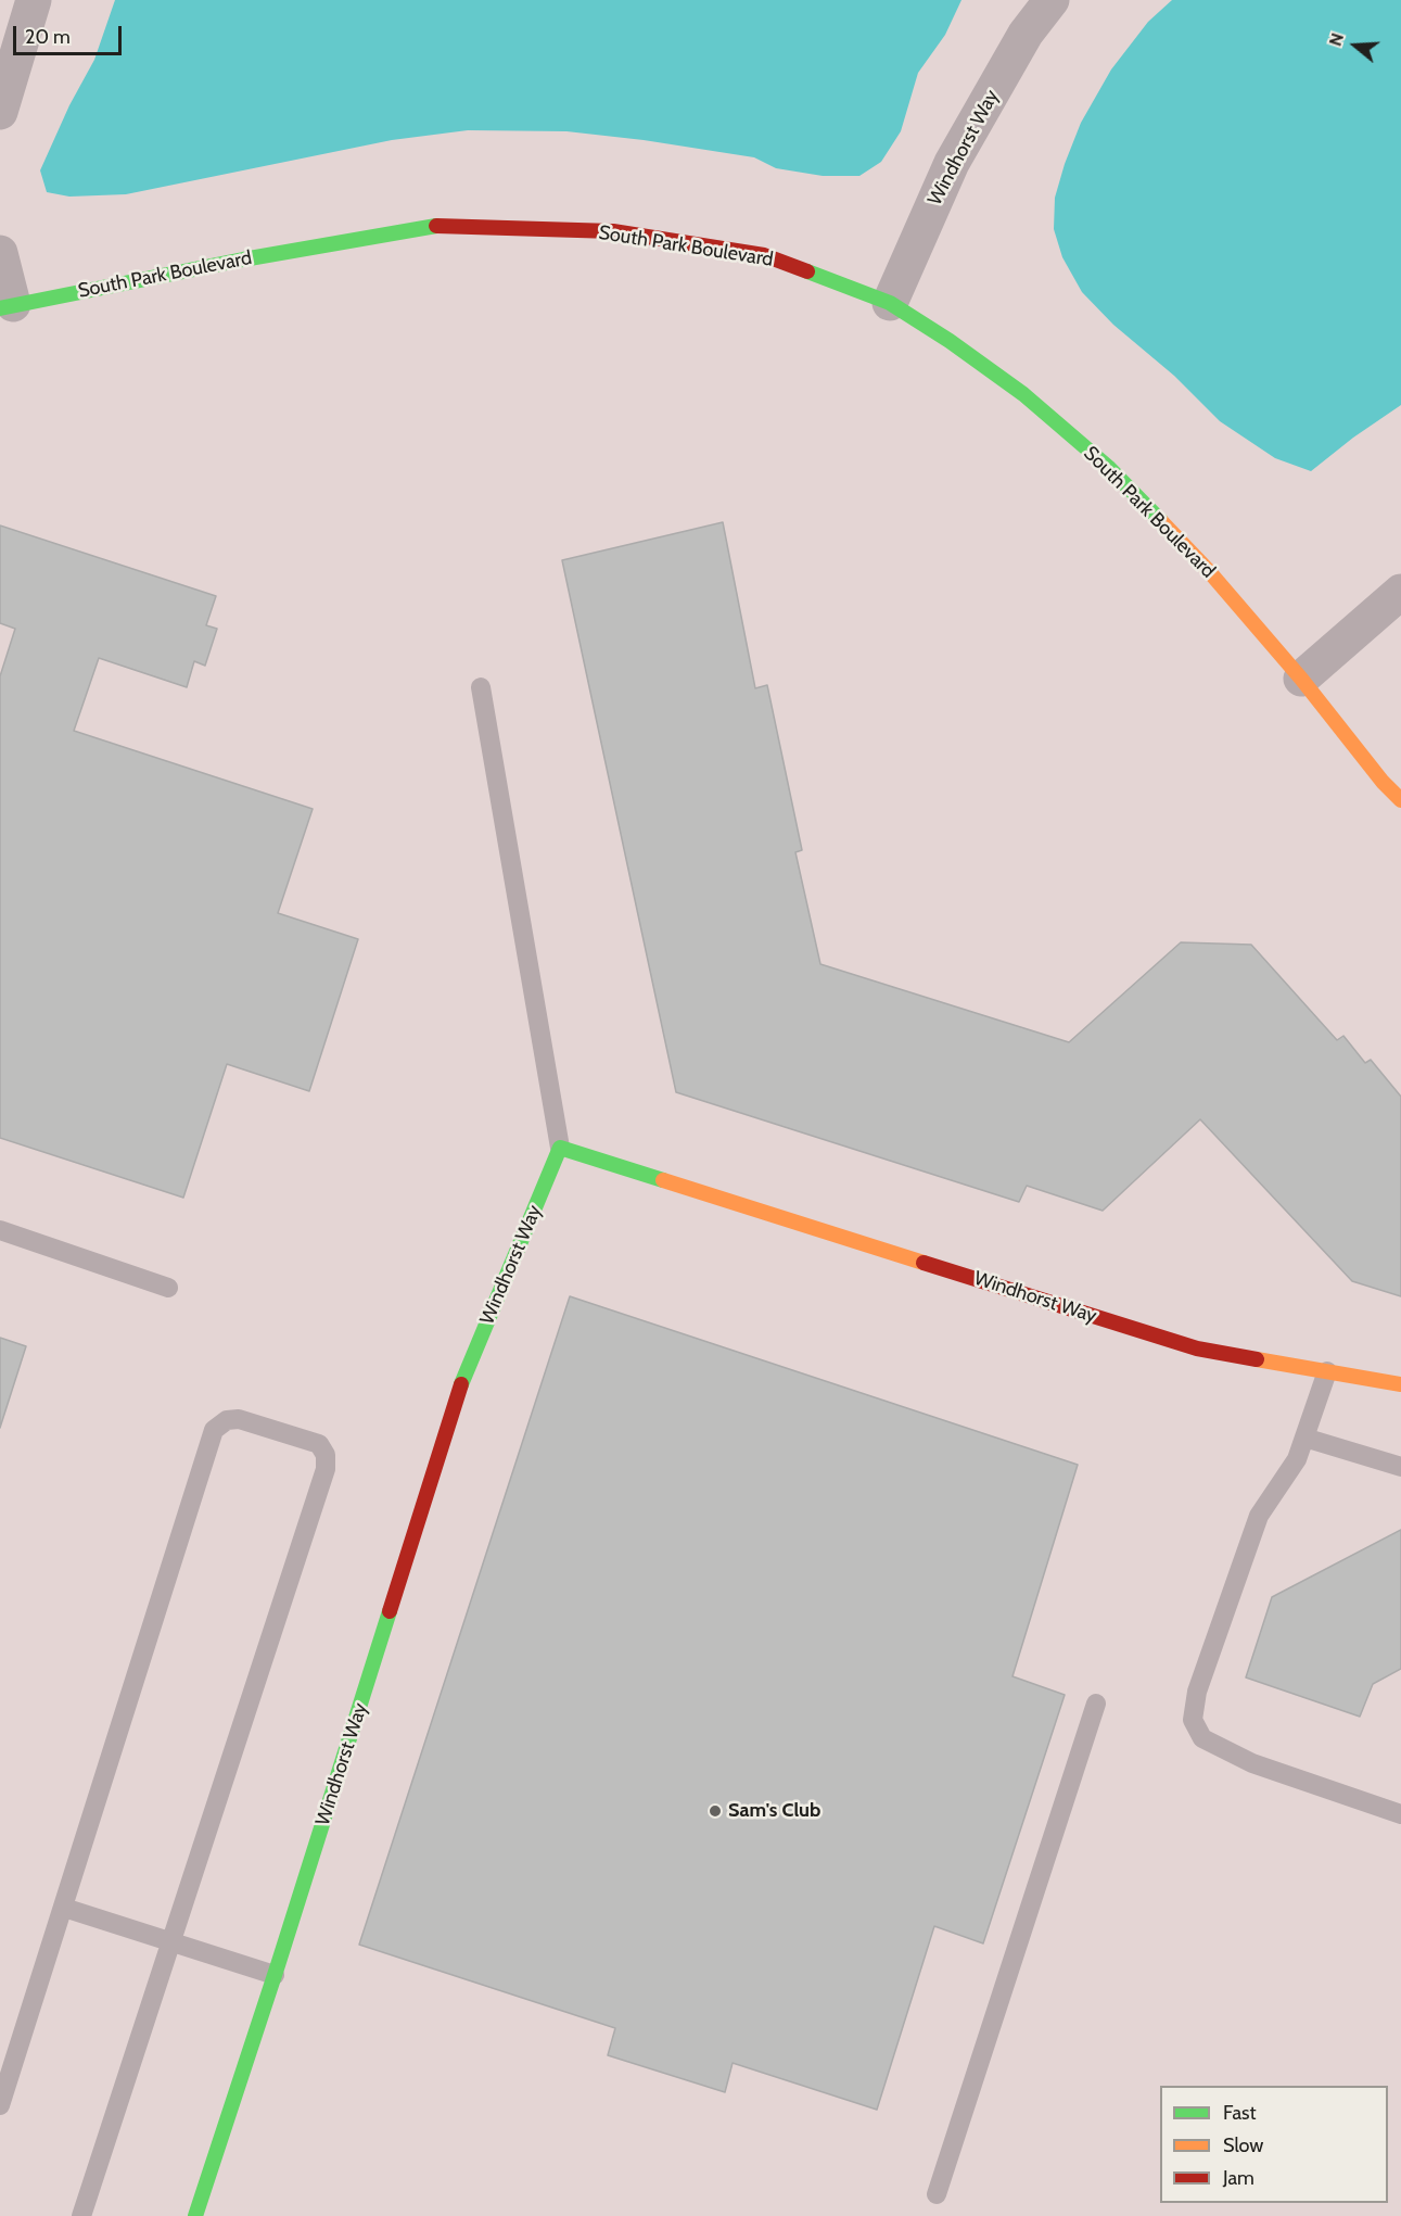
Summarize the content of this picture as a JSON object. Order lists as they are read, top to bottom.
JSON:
{
  "streets": {
    "street": ["Windhorst Way", "South Park Boulevard"]
  },
  "crossings": [
    ["Windhorst Way", "South Park Boulevard"]
  ],
  "places": ["Sam's Club"],
  "legend": ["Fast", "Slow", "Jam"],
  "scale_bar": "20 m",
  "north": "left"
}
